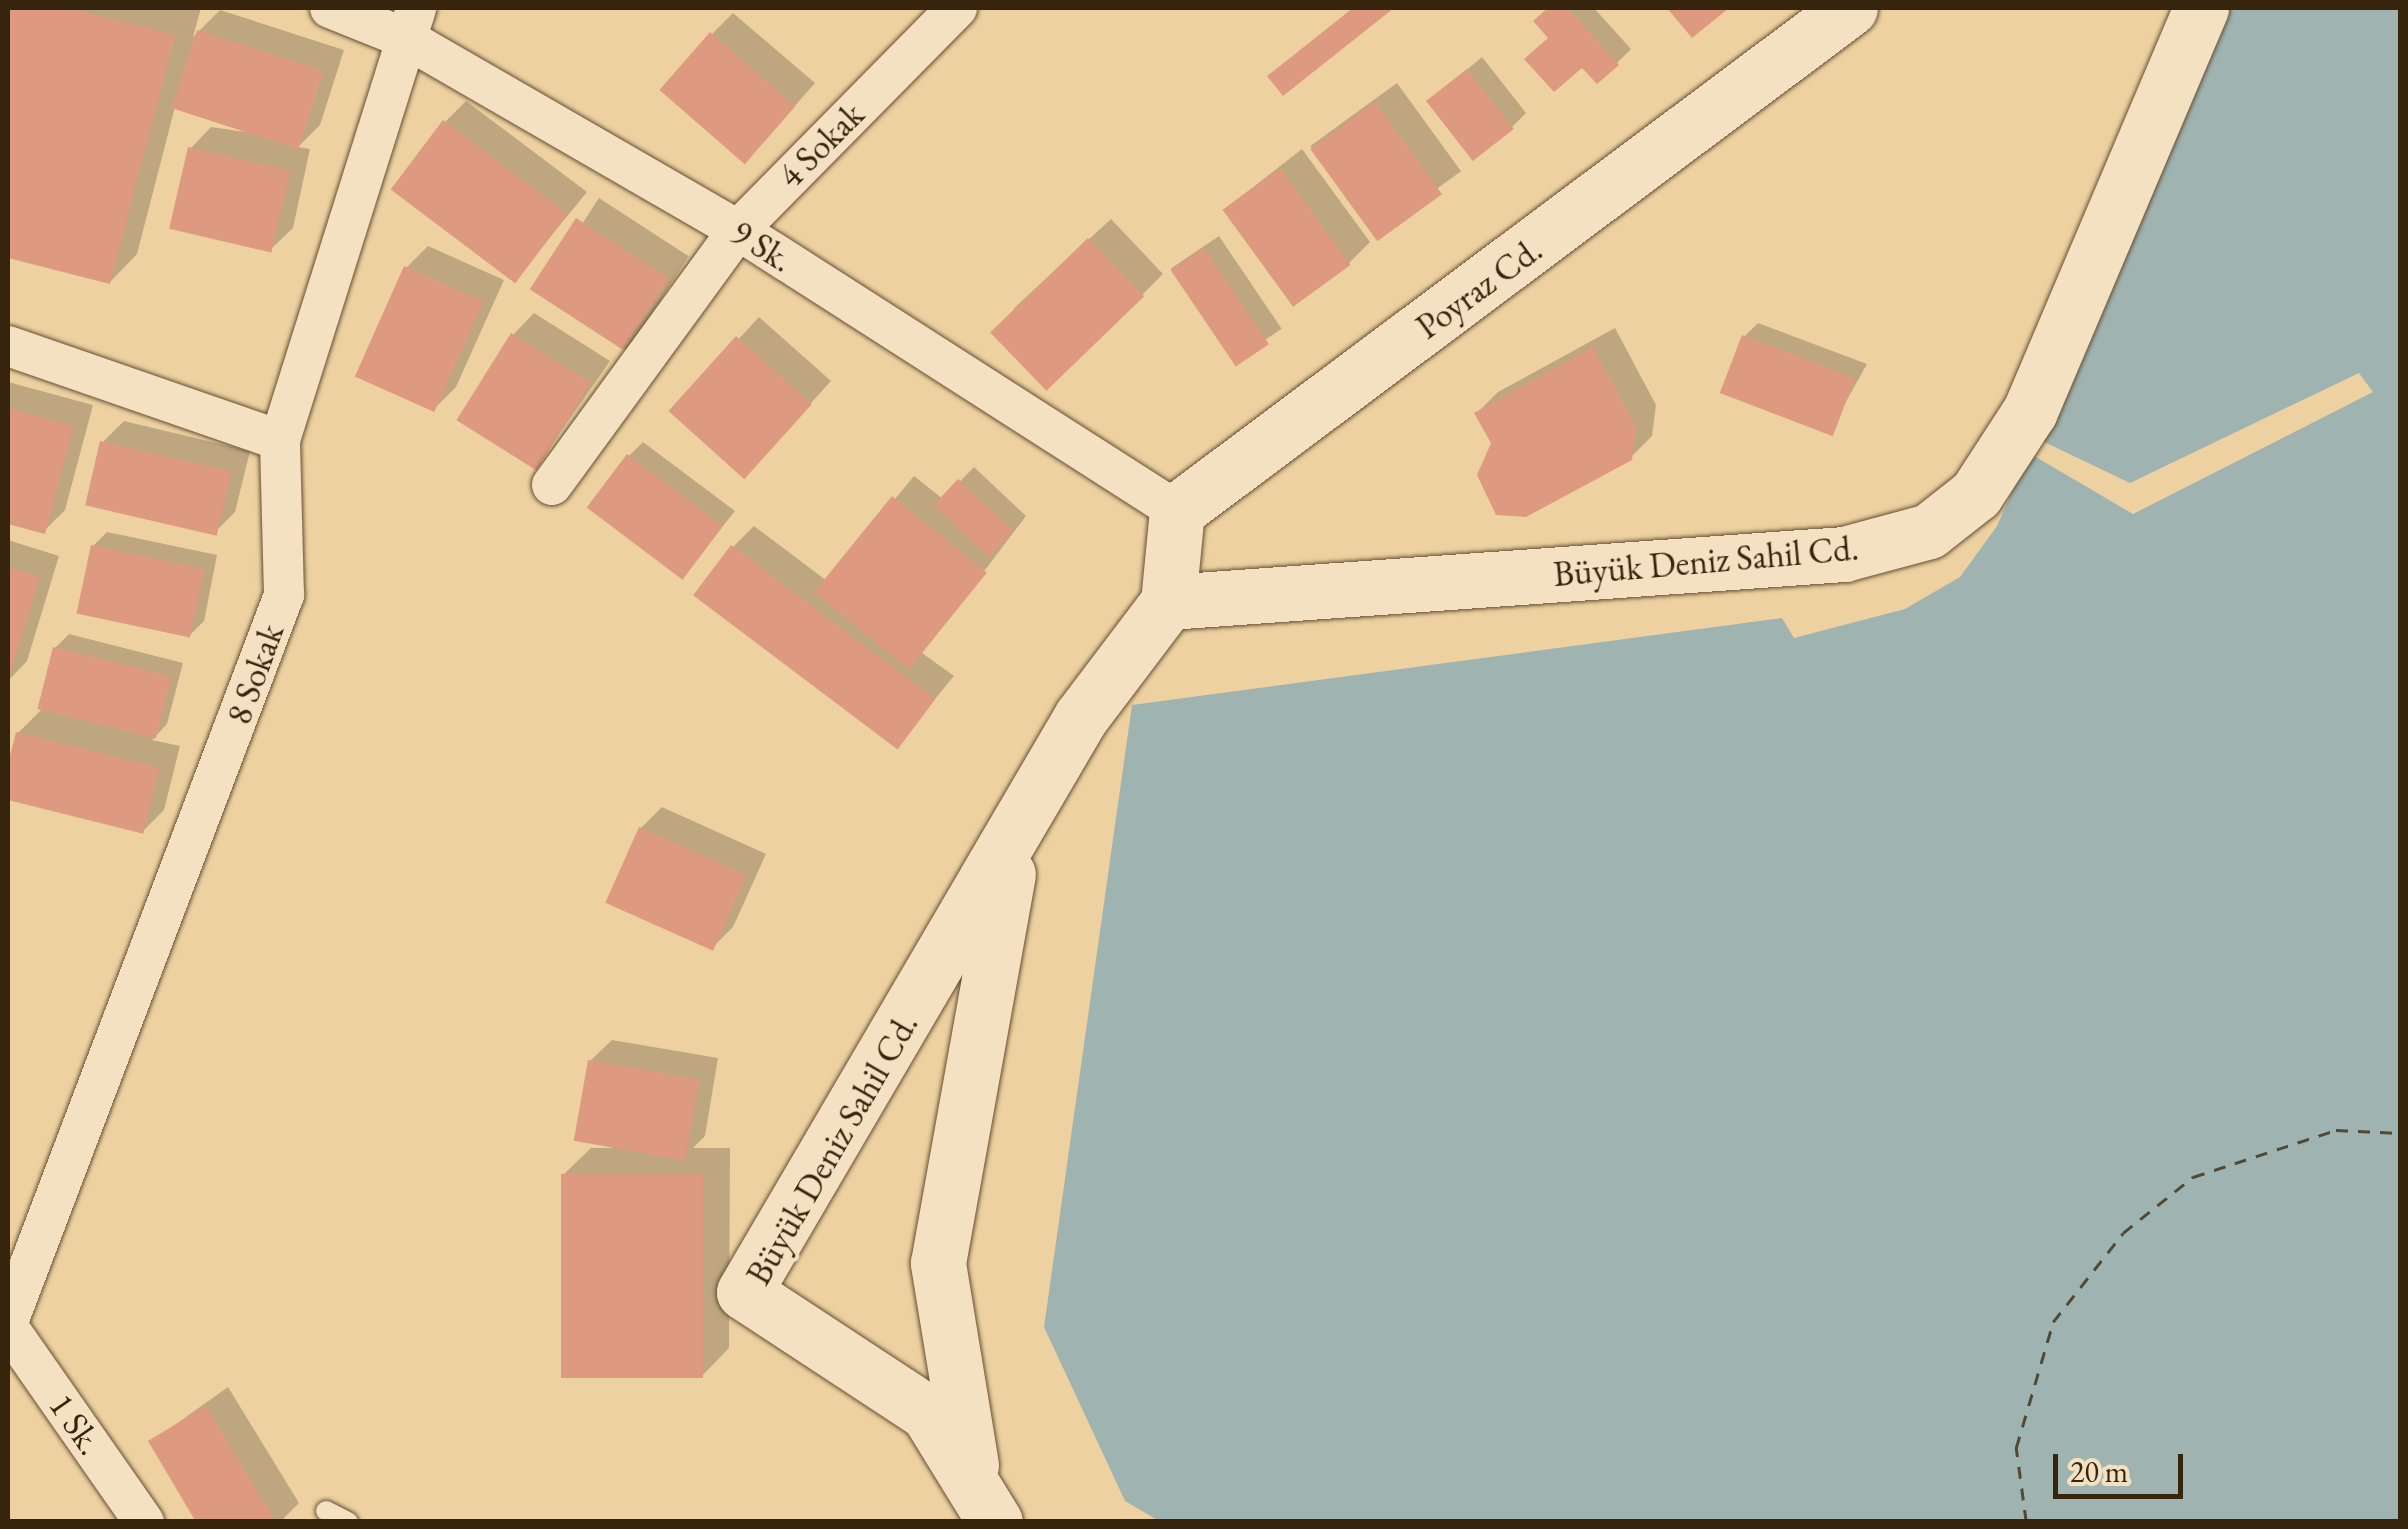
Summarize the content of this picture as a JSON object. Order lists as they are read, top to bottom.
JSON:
{
  "streets": {
    "street": [
      "4 Sokak",
      "9 Sk.",
      "Poyraz Cd.",
      "Büyük Deniz Sahil Cd.",
      "8 Sokak",
      "1 Sk."
    ]
  },
  "crossings": [
    ["4 Sokak", "9 Sk."],
    ["9 Sk.", "Poyraz Cd."],
    ["9 Sk.", "8 Sokak"],
    ["8 Sokak", "1 Sk."]
  ],
  "scale_bar": "20 m"
}
